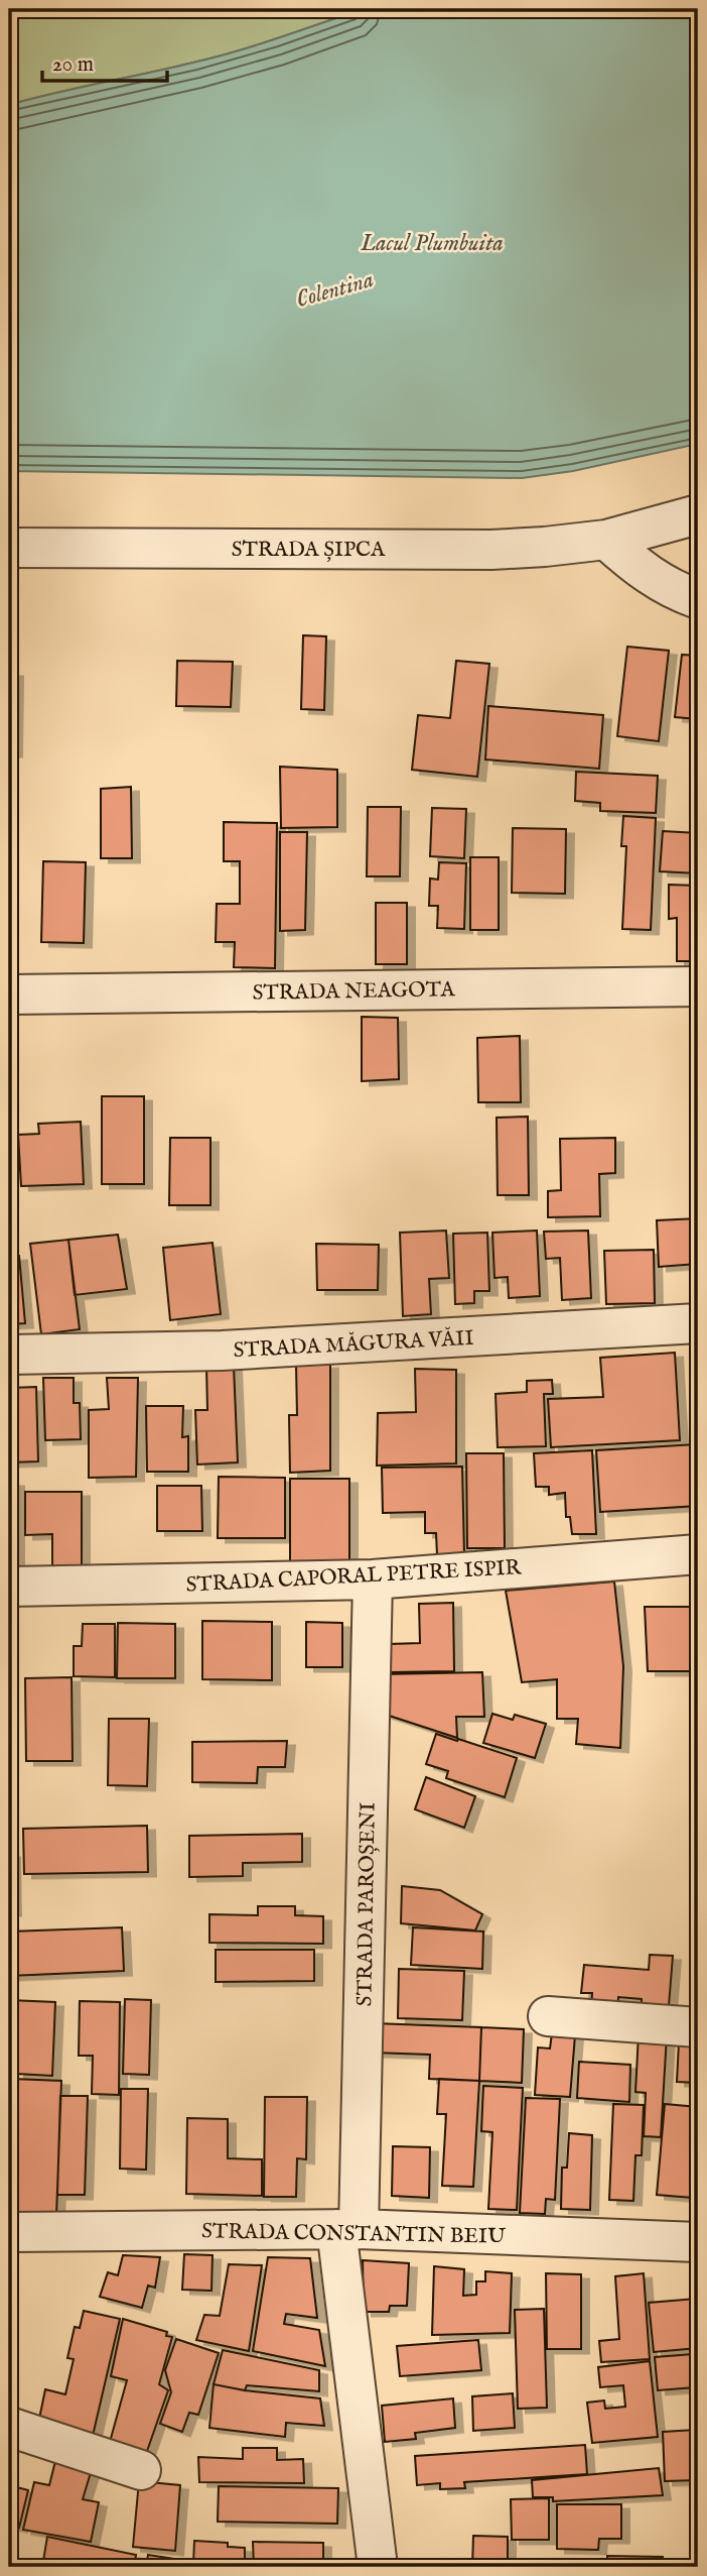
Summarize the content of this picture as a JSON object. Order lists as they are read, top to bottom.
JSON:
{
  "streets": {
    "street": [
      "STRADA ȘIPCA",
      "STRADA NEAGOTA",
      "STRADA MĂGURA VĂII",
      "STRADA CAPORAL PETRE ISPIR",
      "STRADA PAROȘENI",
      "STRADA CONSTANTIN BEIU"
    ]
  },
  "crossings": [
    ["STRADA CAPORAL PETRE ISPIR", "STRADA PAROȘENI"],
    ["STRADA PAROȘENI", "STRADA CONSTANTIN BEIU"]
  ],
  "water": ["Lacul Plumbuita", "Colentina"],
  "scale_bar": "20 m"
}
